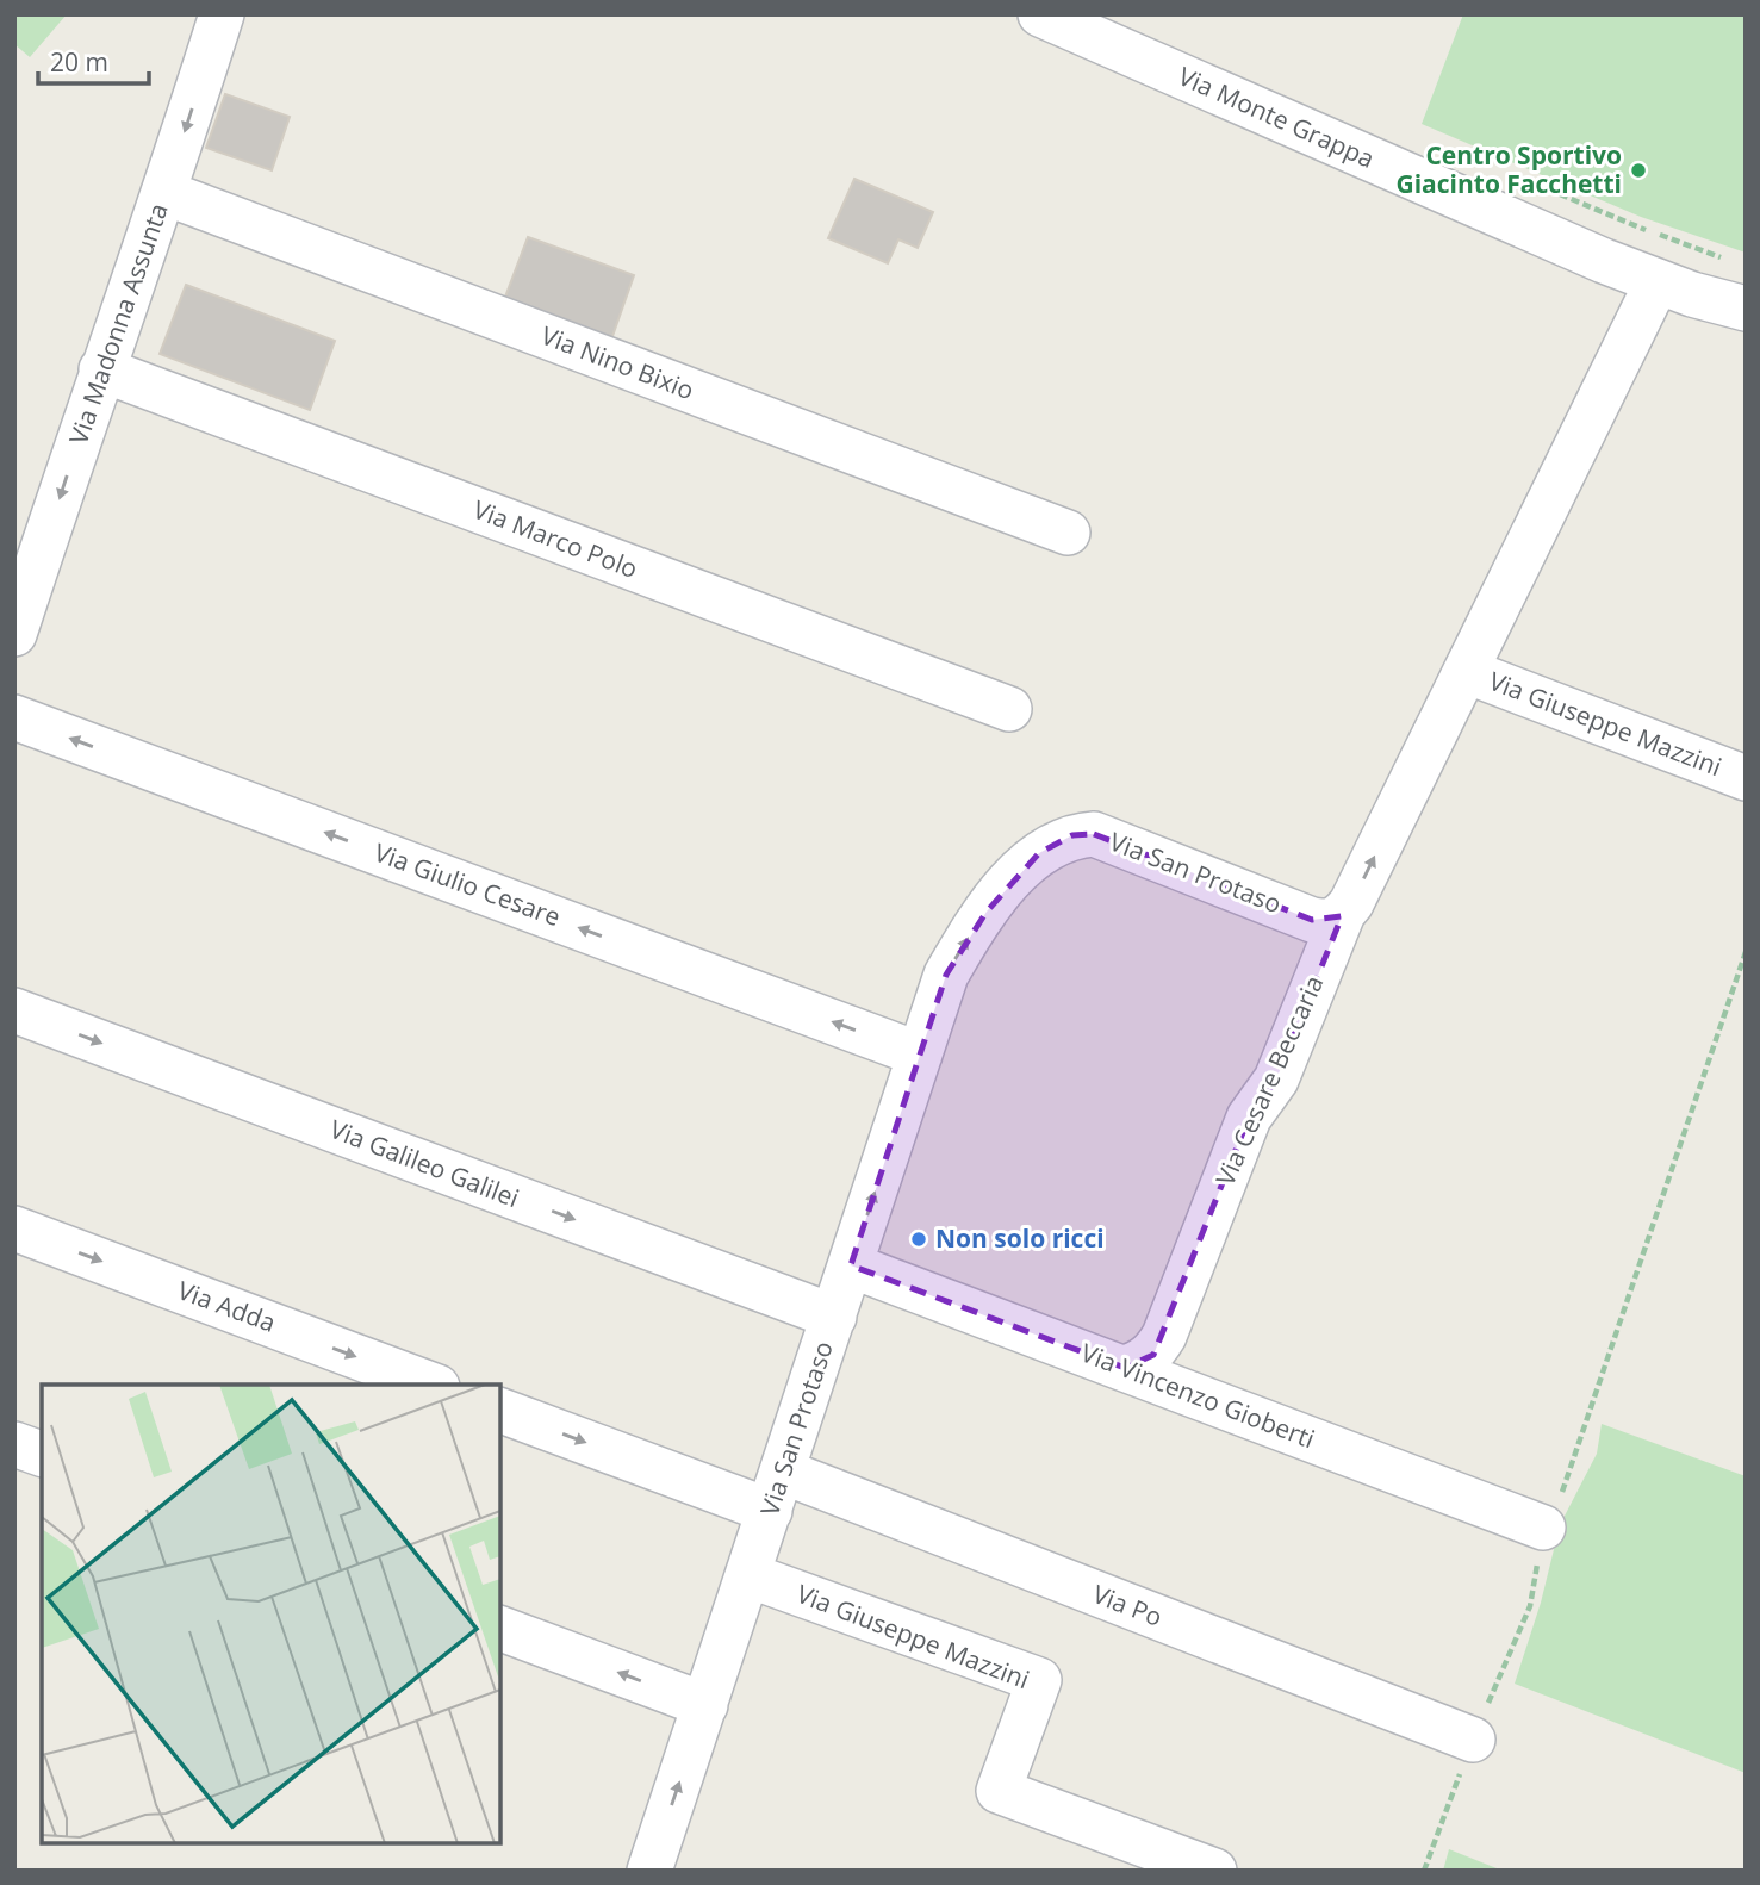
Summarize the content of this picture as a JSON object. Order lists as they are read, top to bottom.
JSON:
{
  "streets": {
    "street": [
      "Via Monte Grappa",
      "Via Madonna Assunta",
      "Via Nino Bixio",
      "Via Marco Polo",
      "Via Giuseppe Mazzini",
      "Via San Protaso",
      "Via Giulio Cesare",
      "Via Cesare Beccaria",
      "Via Galileo Galilei",
      "Via Adda",
      "Via Vincenzo Gioberti",
      "Via Po"
    ]
  },
  "crossings": [
    ["Via Madonna Assunta", "Via Nino Bixio"],
    ["Via Madonna Assunta", "Via Marco Polo"],
    ["Via Giuseppe Mazzini", "Via San Protaso"],
    ["Via San Protaso", "Via Giulio Cesare"],
    ["Via San Protaso", "Via Cesare Beccaria"],
    ["Via San Protaso", "Via Galileo Galilei"],
    ["Via San Protaso", "Via Vincenzo Gioberti"],
    ["Via San Protaso", "Via Po"],
    ["Via Cesare Beccaria", "Via Vincenzo Gioberti"]
  ],
  "one_way": ["Via Madonna Assunta", "Via Giulio Cesare", "Via Adda"],
  "places": ["Centro Sportivo Giacinto Facchetti", "Non solo ricci"],
  "scale_bar": "20 m"
}
